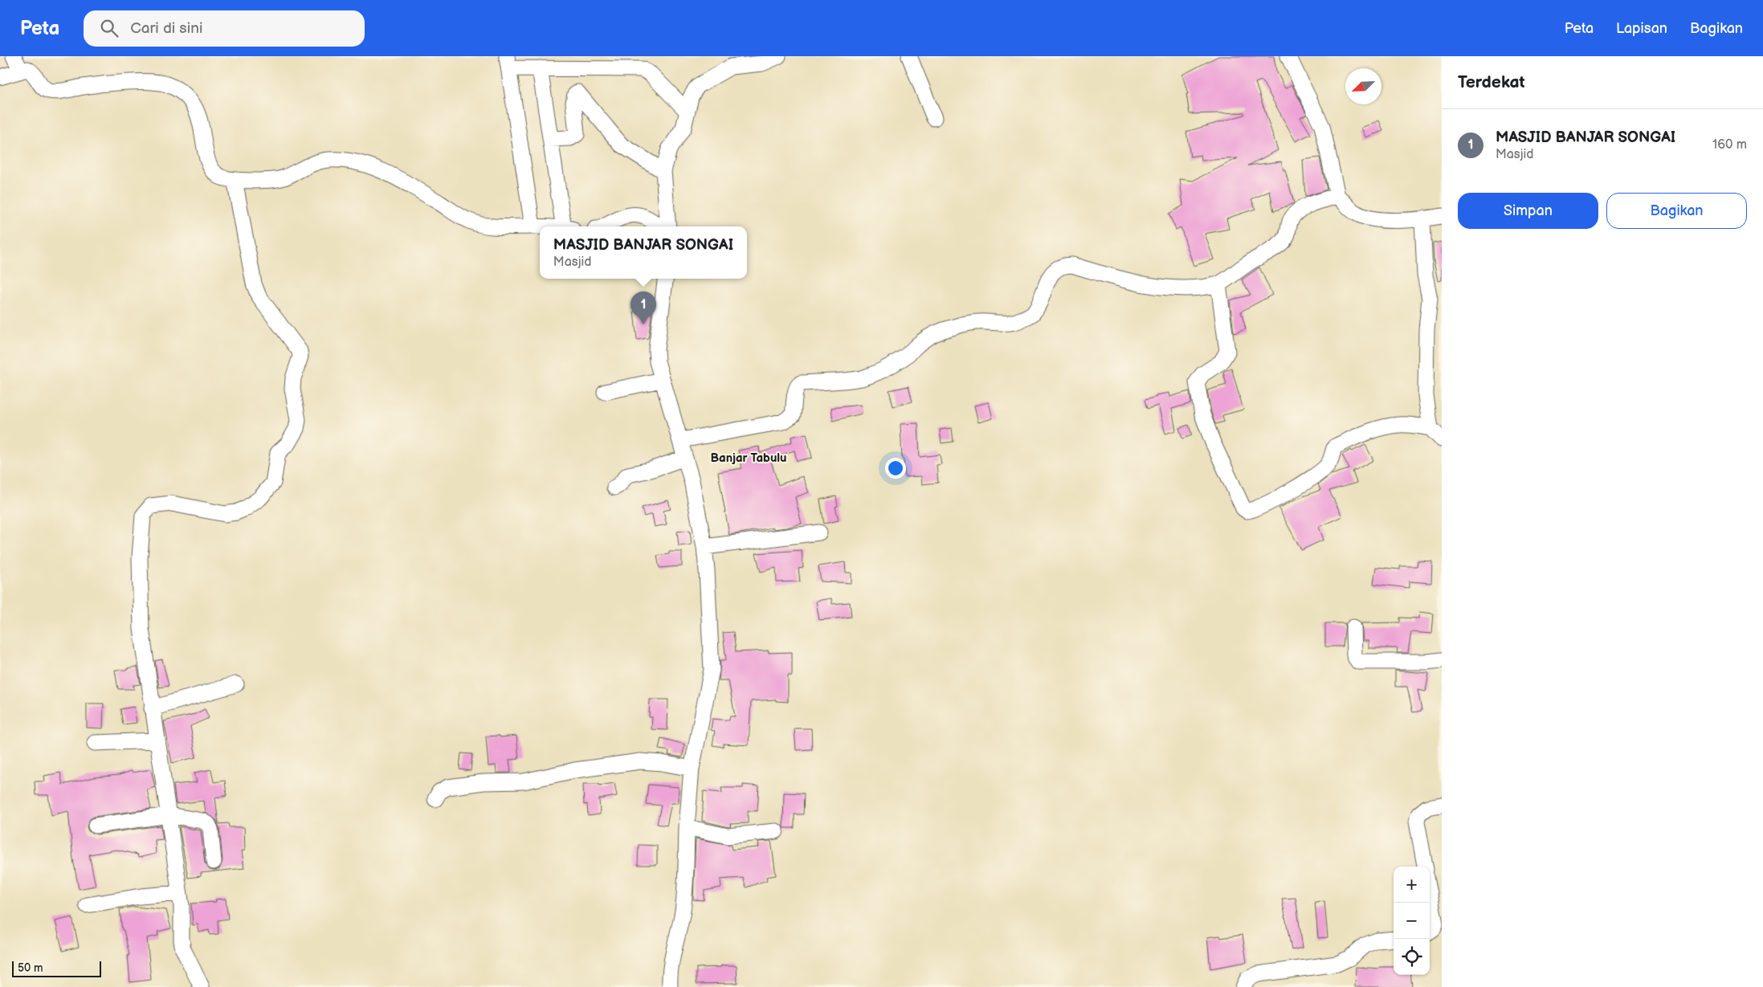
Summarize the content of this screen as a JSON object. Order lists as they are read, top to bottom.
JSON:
{
  "districts": ["Banjar Tabulu"],
  "scale_bar": "50 m",
  "north": "bottom left",
  "page": {
    "header": "Peta",
    "search": "Cari di sini",
    "nav": ["Peta", "Lapisan", "Bagikan"],
    "heading": "Terdekat",
    "list": [
      {
        "mark": "1",
        "name": "MASJID BANJAR SONGAI",
        "note": "Masjid",
        "value": "160 m"
      }
    ],
    "buttons": ["Simpan", "Bagikan"],
    "popup": ["MASJID BANJAR SONGAI", "Masjid"],
    "pins": "1",
    "map_buttons": ["+", "−"],
    "scale": "50 m"
  }
}
